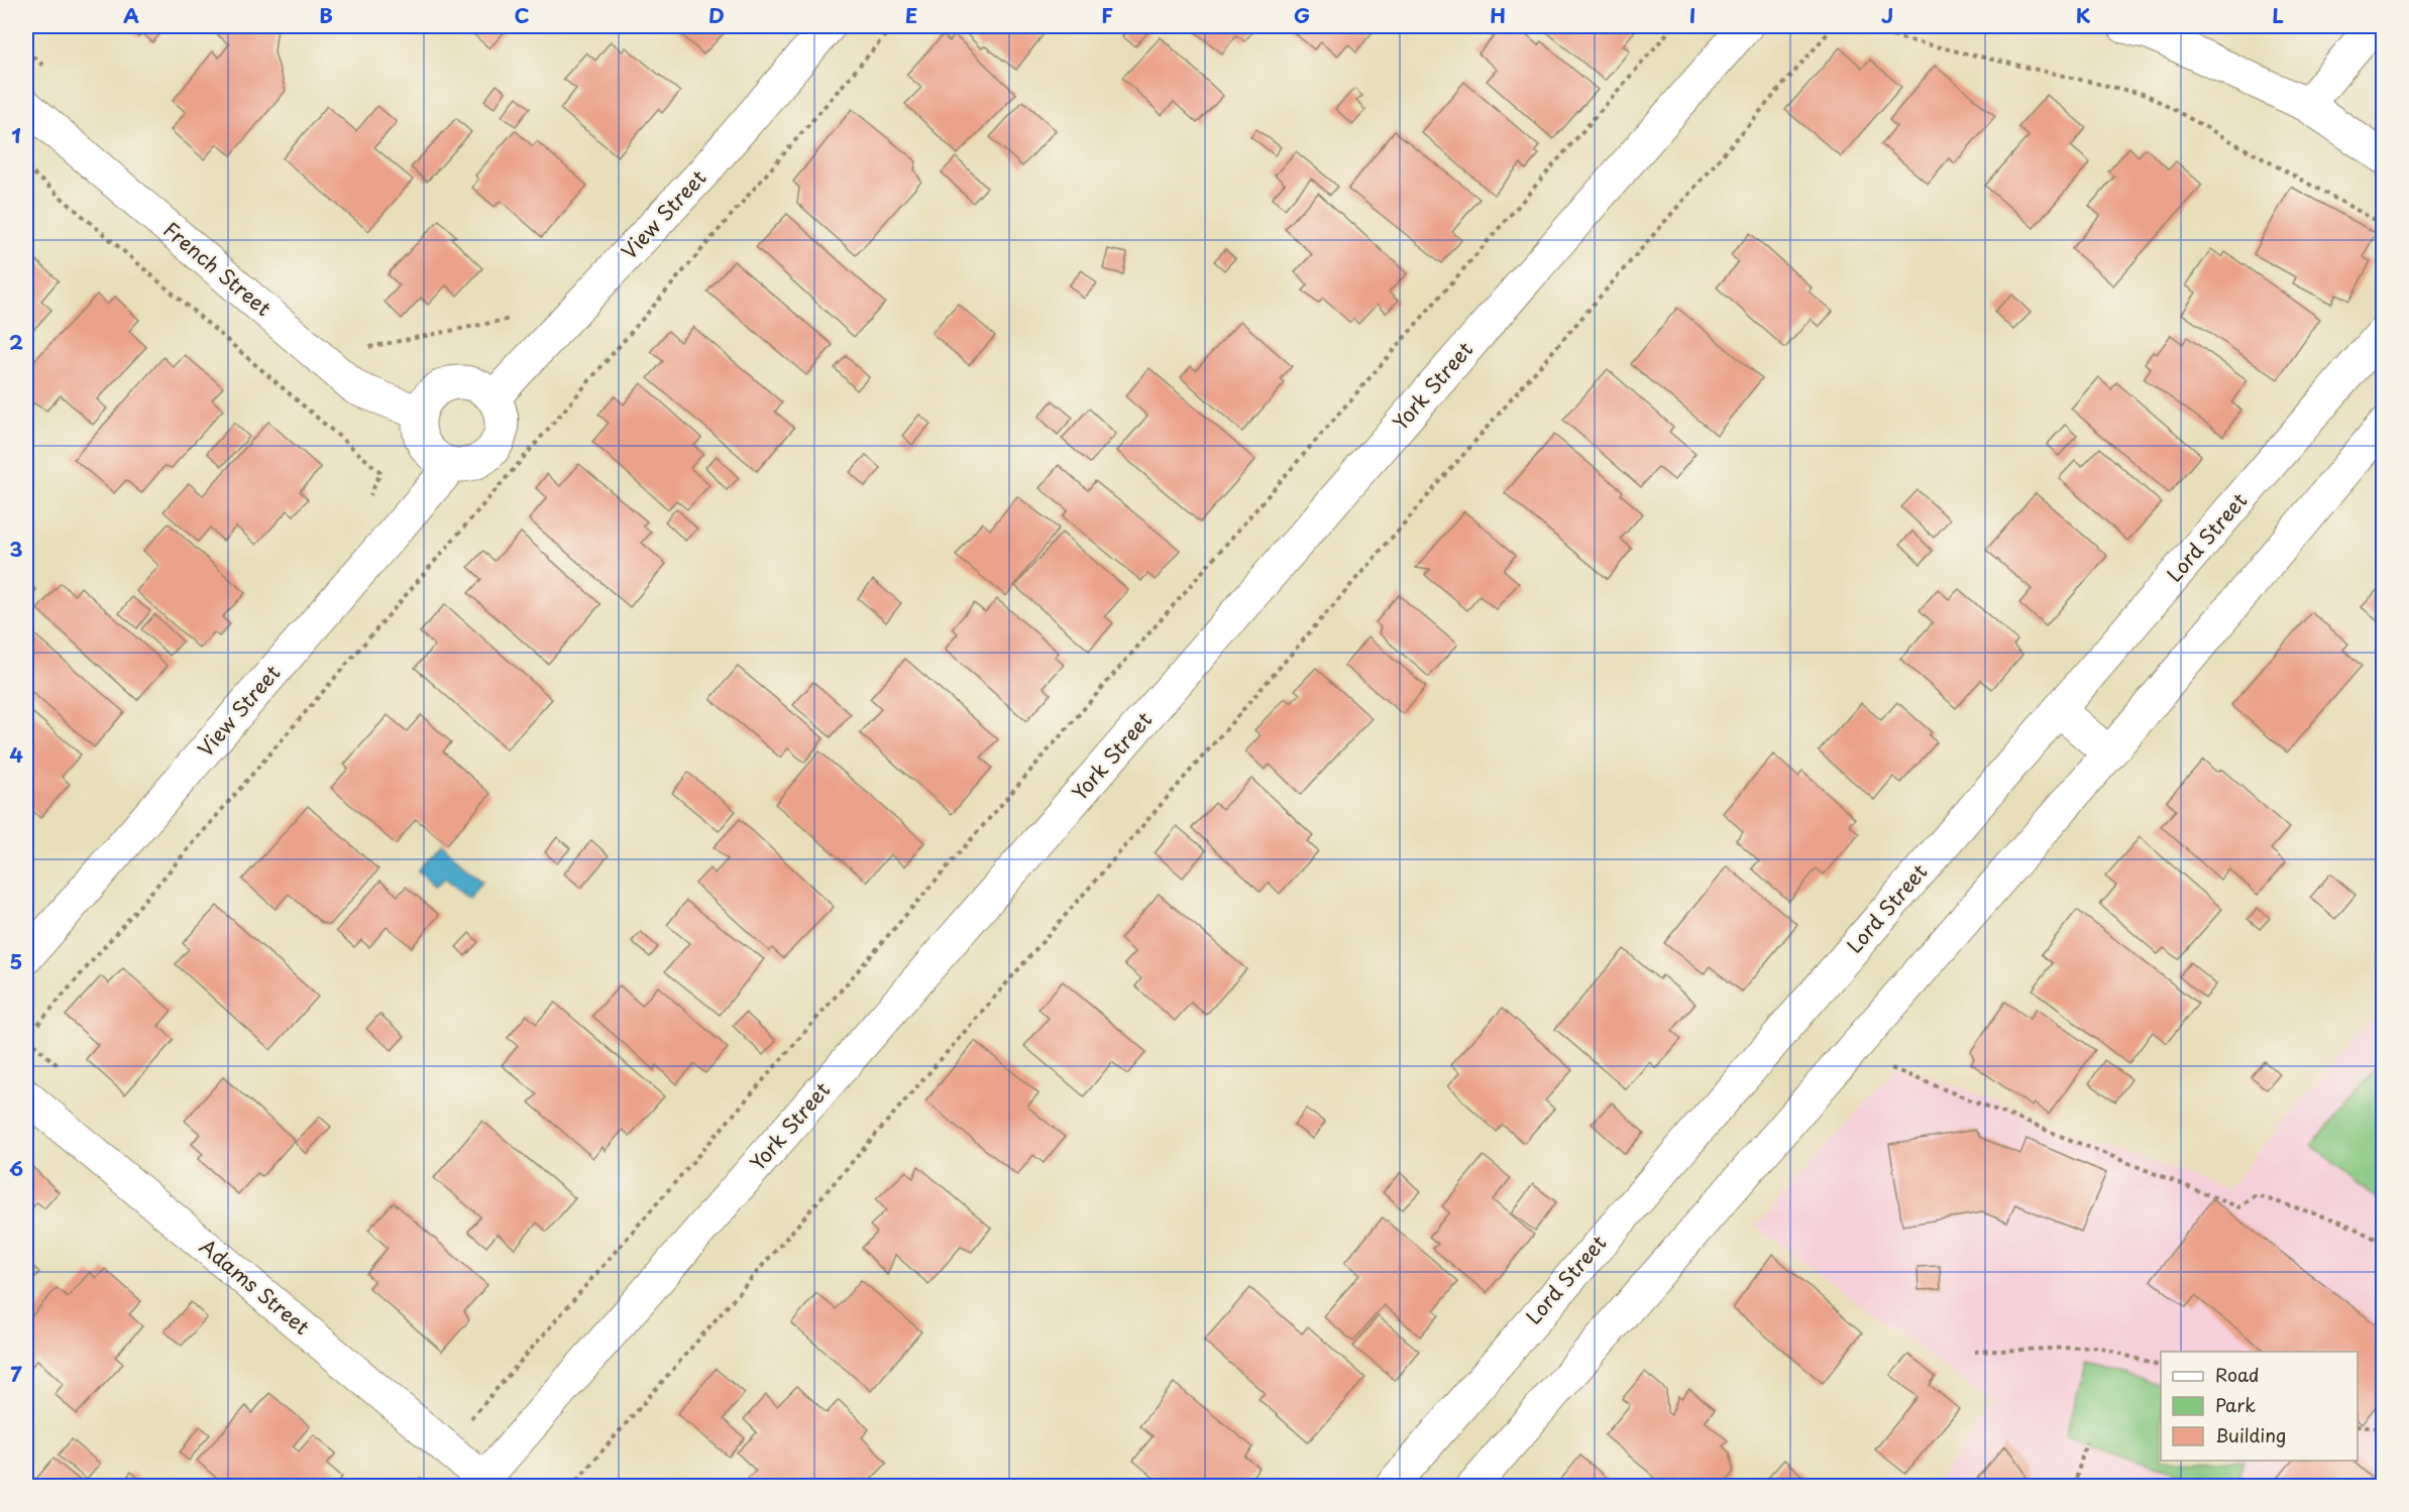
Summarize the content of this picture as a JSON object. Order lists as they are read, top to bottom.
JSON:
{
  "streets": {
    "street": [
      "View Street",
      "French Street",
      "York Street",
      "Lord Street",
      "Adams Street"
    ]
  },
  "crossings": [
    ["View Street", "French Street"],
    ["York Street", "Adams Street"]
  ],
  "legend": ["Road", "Park", "Building"],
  "grid": {
    "columns": [
      "A",
      "B",
      "C",
      "D",
      "E",
      "F",
      "G",
      "H",
      "I",
      "J",
      "K",
      "L"
    ],
    "rows": [
      "1",
      "2",
      "3",
      "4",
      "5",
      "6",
      "7"
    ]
  }
}
